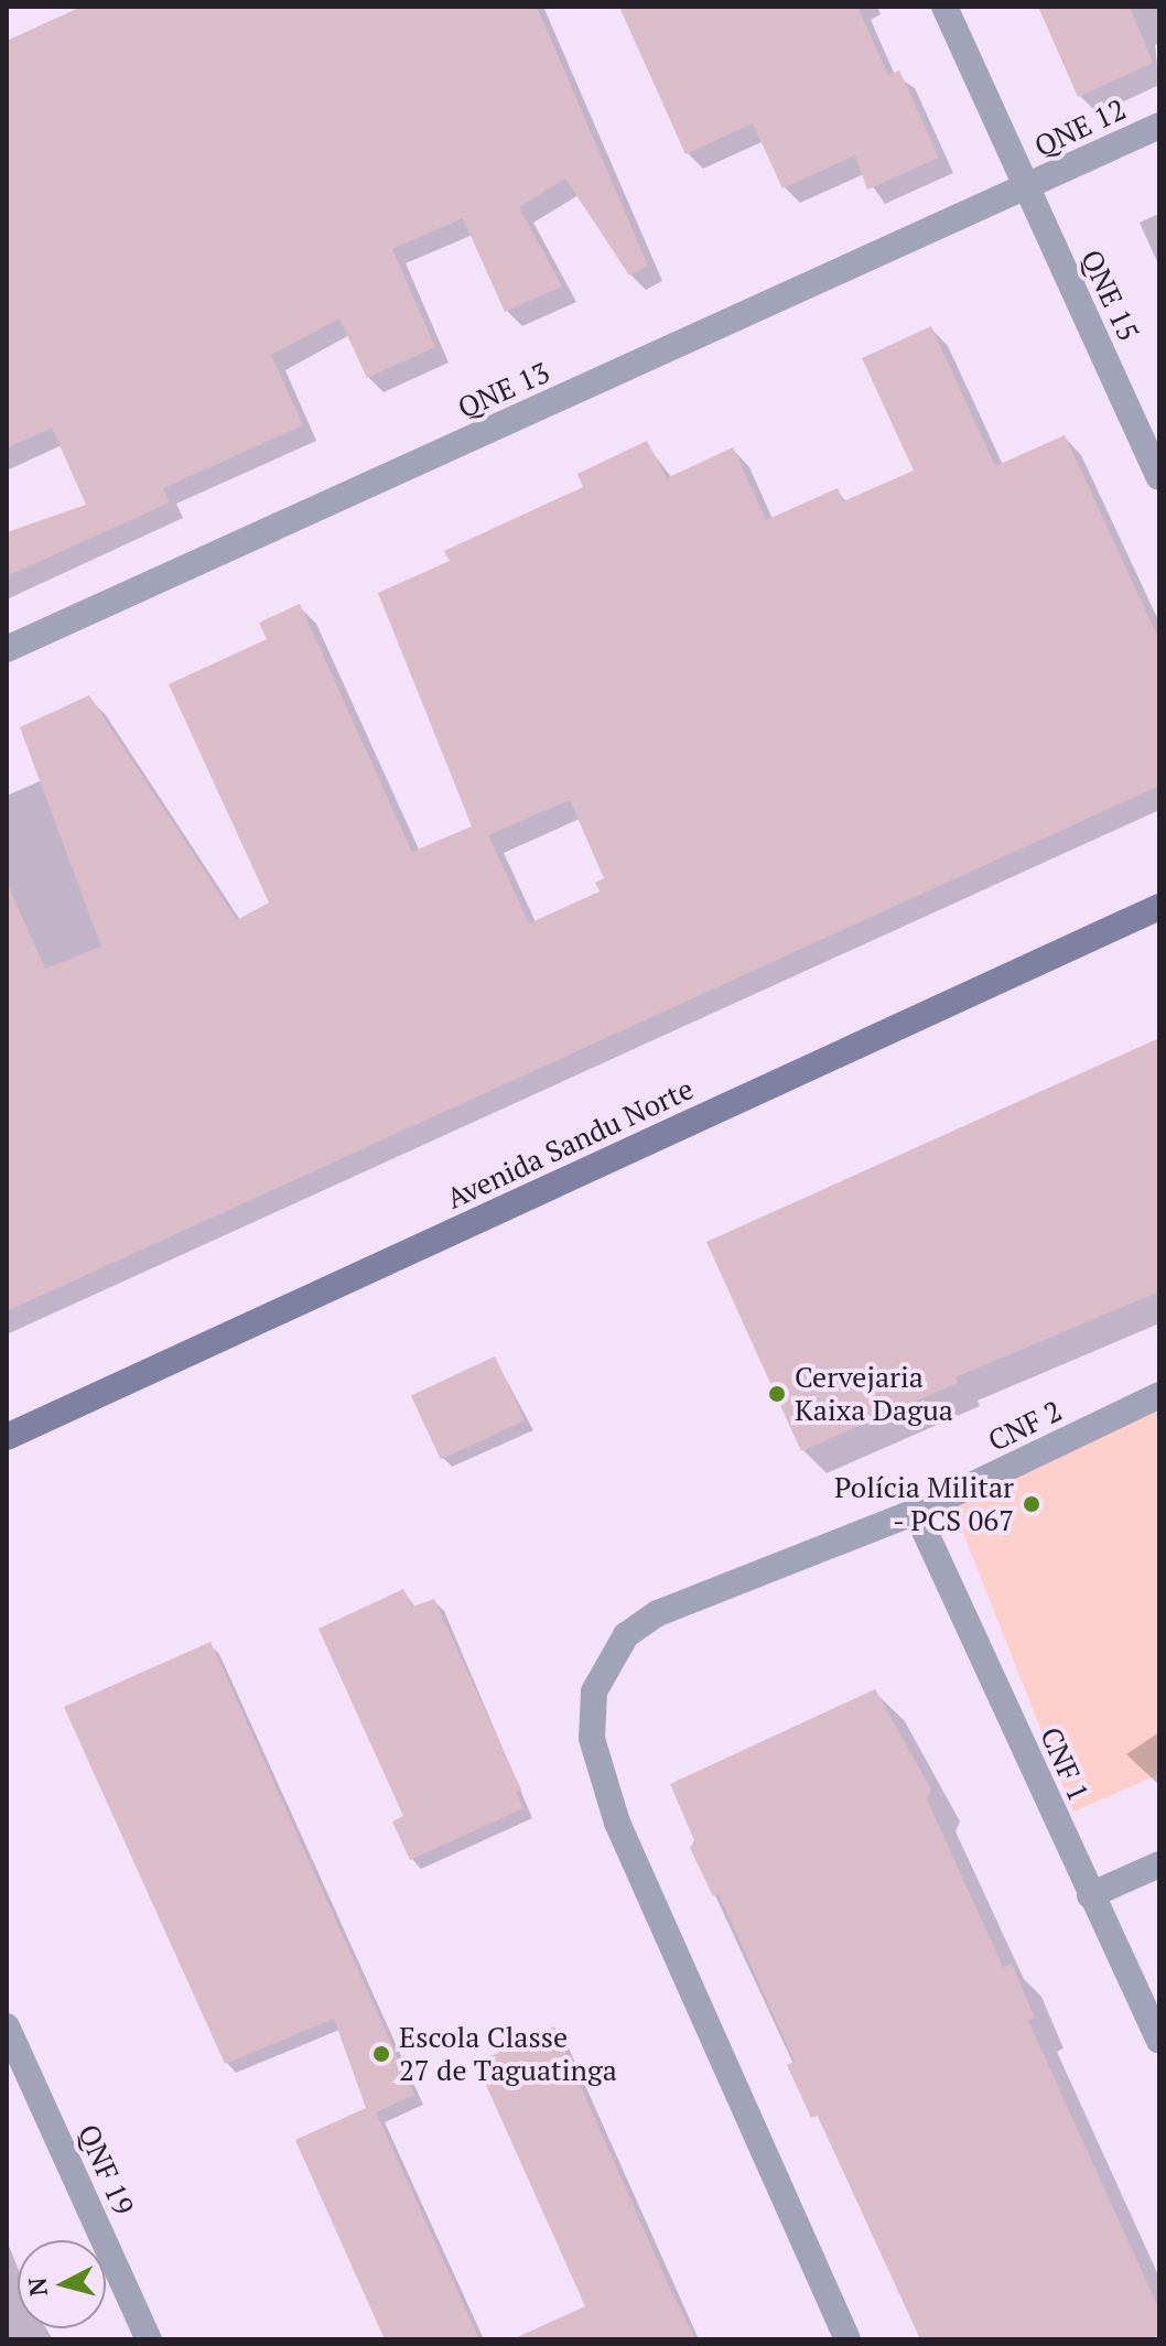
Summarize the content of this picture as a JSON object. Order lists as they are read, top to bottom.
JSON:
{
  "streets": {
    "main road": ["Avenida Sandu Norte"],
    "street": [
      "QNE 12",
      "QNE 15",
      "QNE 13",
      "CNF 2",
      "CNF 1",
      "QNF 19"
    ]
  },
  "crossings": [
    ["QNE 12", "QNE 15"],
    ["QNE 12", "QNE 13"],
    ["QNE 15", "QNE 13"],
    ["CNF 2", "CNF 1"]
  ],
  "places": ["Cervejaria Kaixa Dagua", "Polícia Militar - PCS 067", "Escola Classe 27 de Taguatinga"],
  "north": "left"
}
